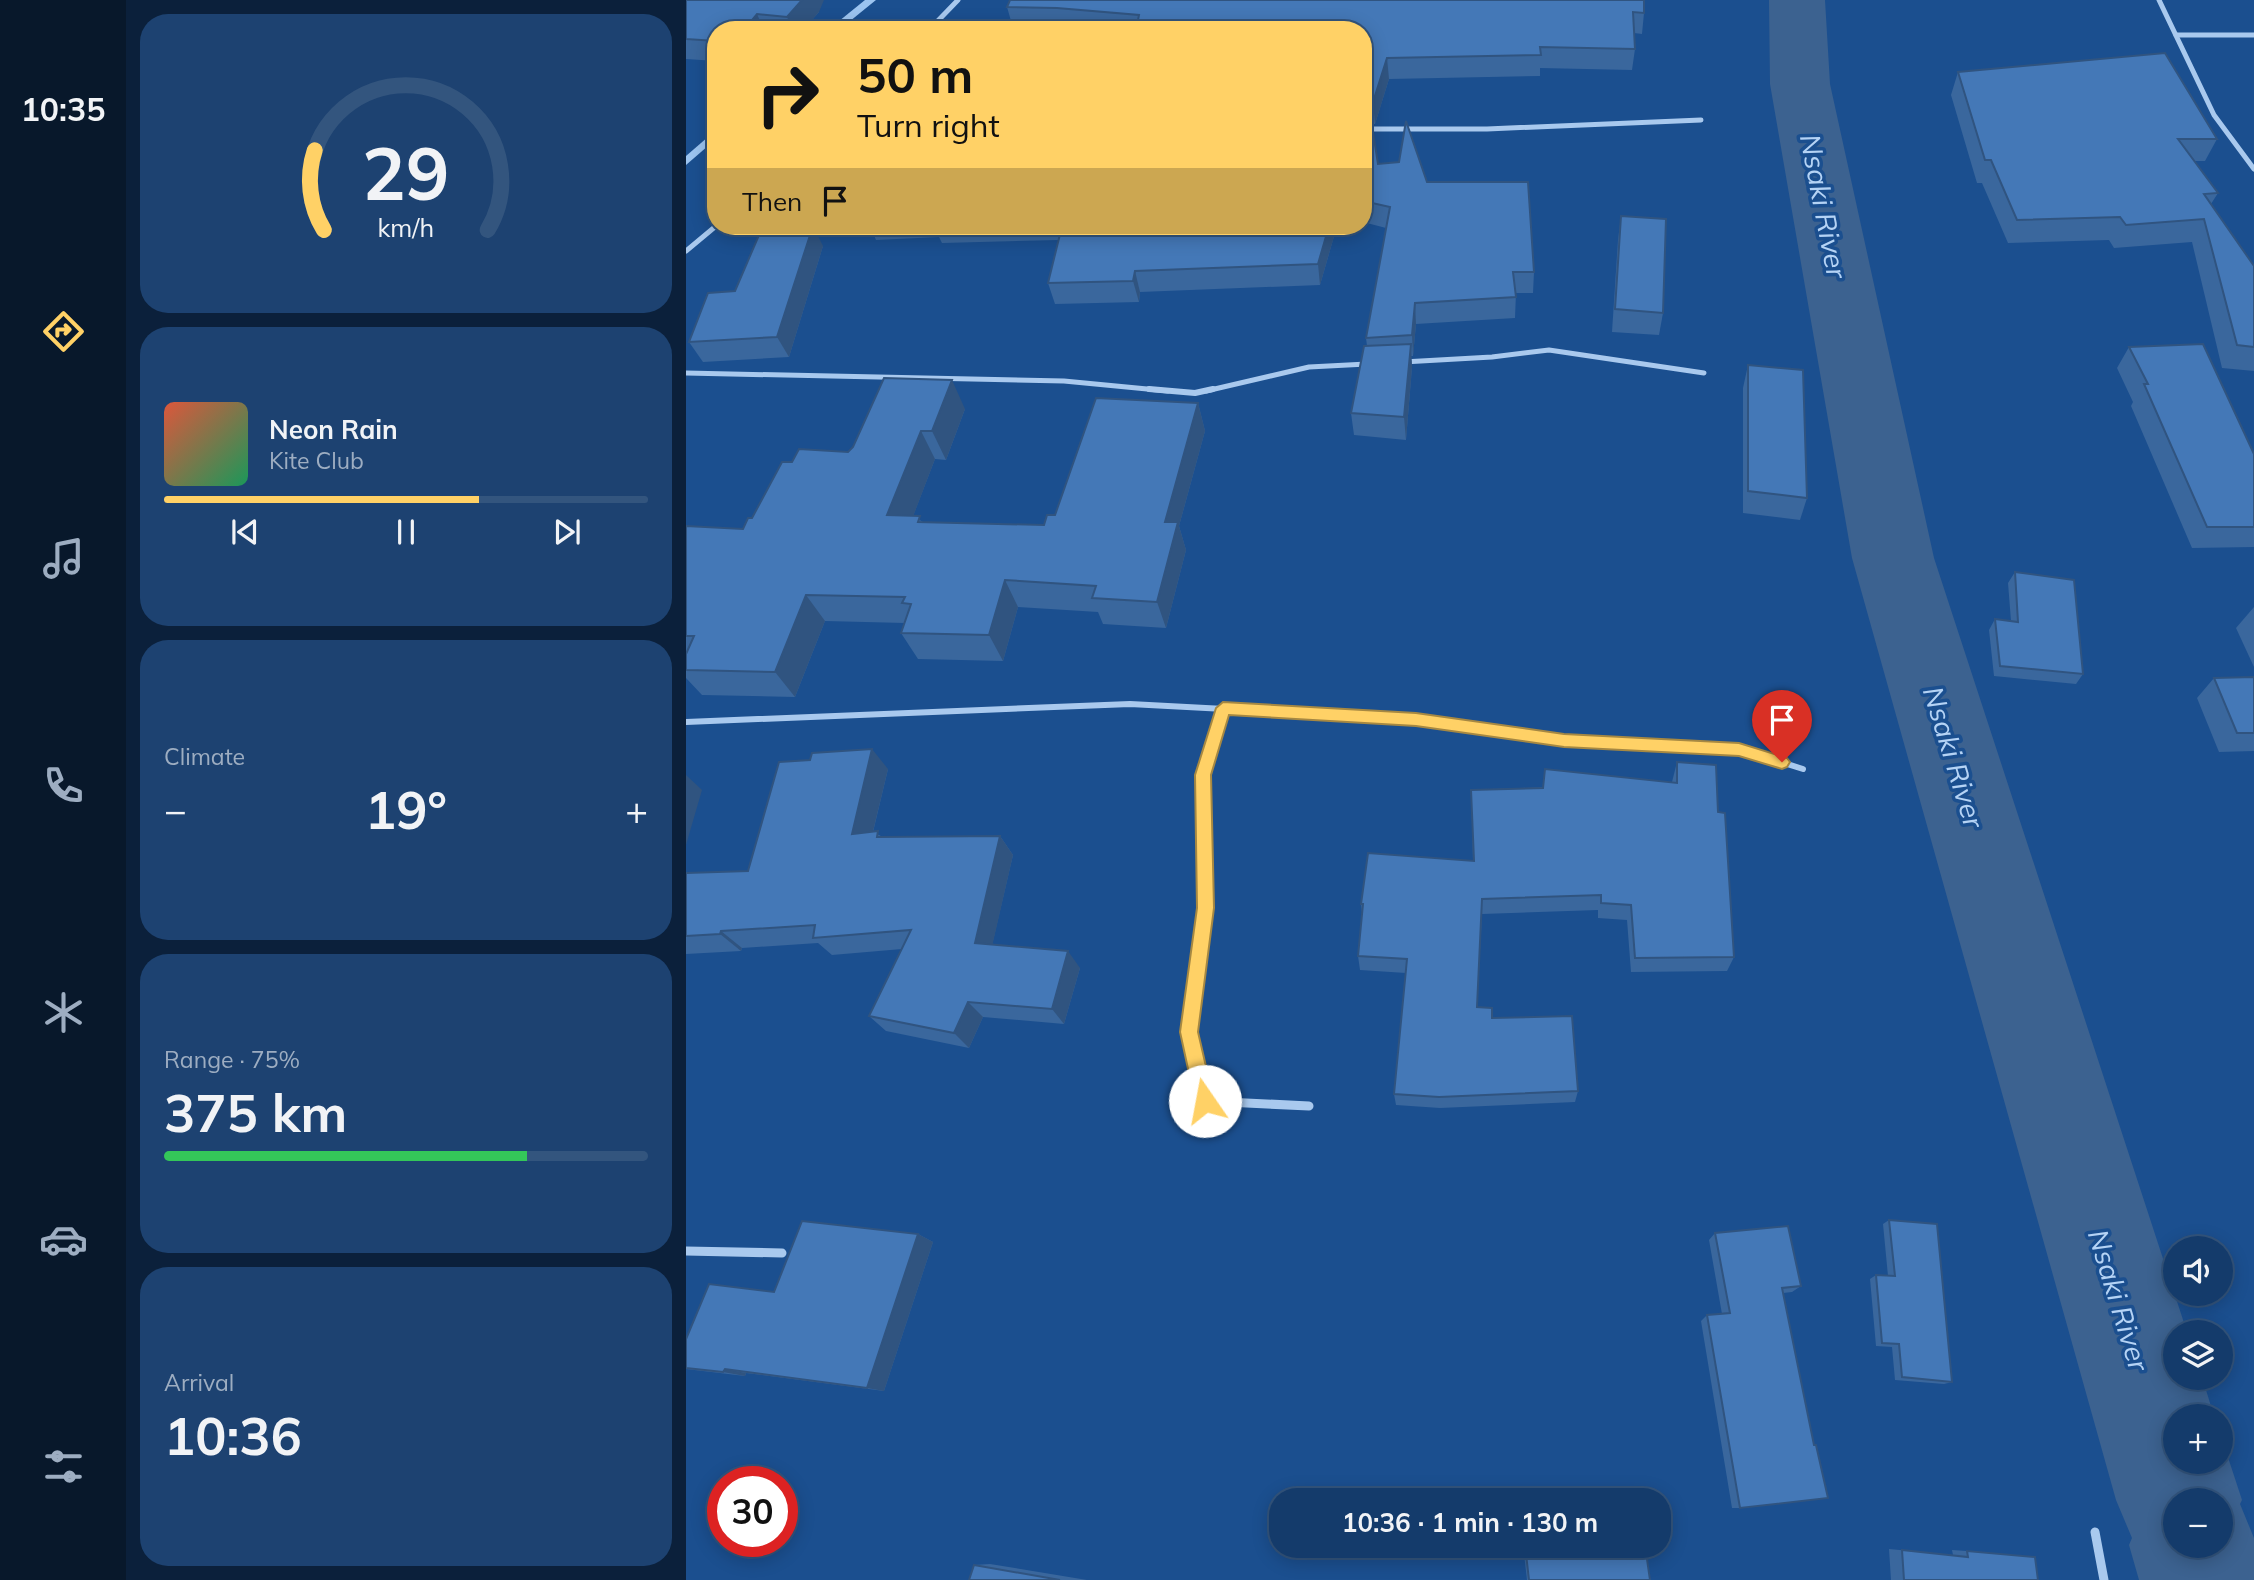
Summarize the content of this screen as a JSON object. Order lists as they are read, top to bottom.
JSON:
{
  "water": ["Nsaki River"],
  "page": {
    "tabs": "10:35",
    "turn": ["50 m", "Turn right"],
    "then": "Then",
    "song": ["Neon Rain", "Kite Club"],
    "tile": [
      "Climate",
      ["Range · 75%", "375 km"],
      ["Arrival", "10:36"]
    ],
    "heat": ["−", "19°", "+"],
    "map_buttons": ["+", "−"],
    "limit": "30",
    "trip": "10:36 · 1 min · 130 m",
    "gauge": ["29", "km/h"]
  }
}
